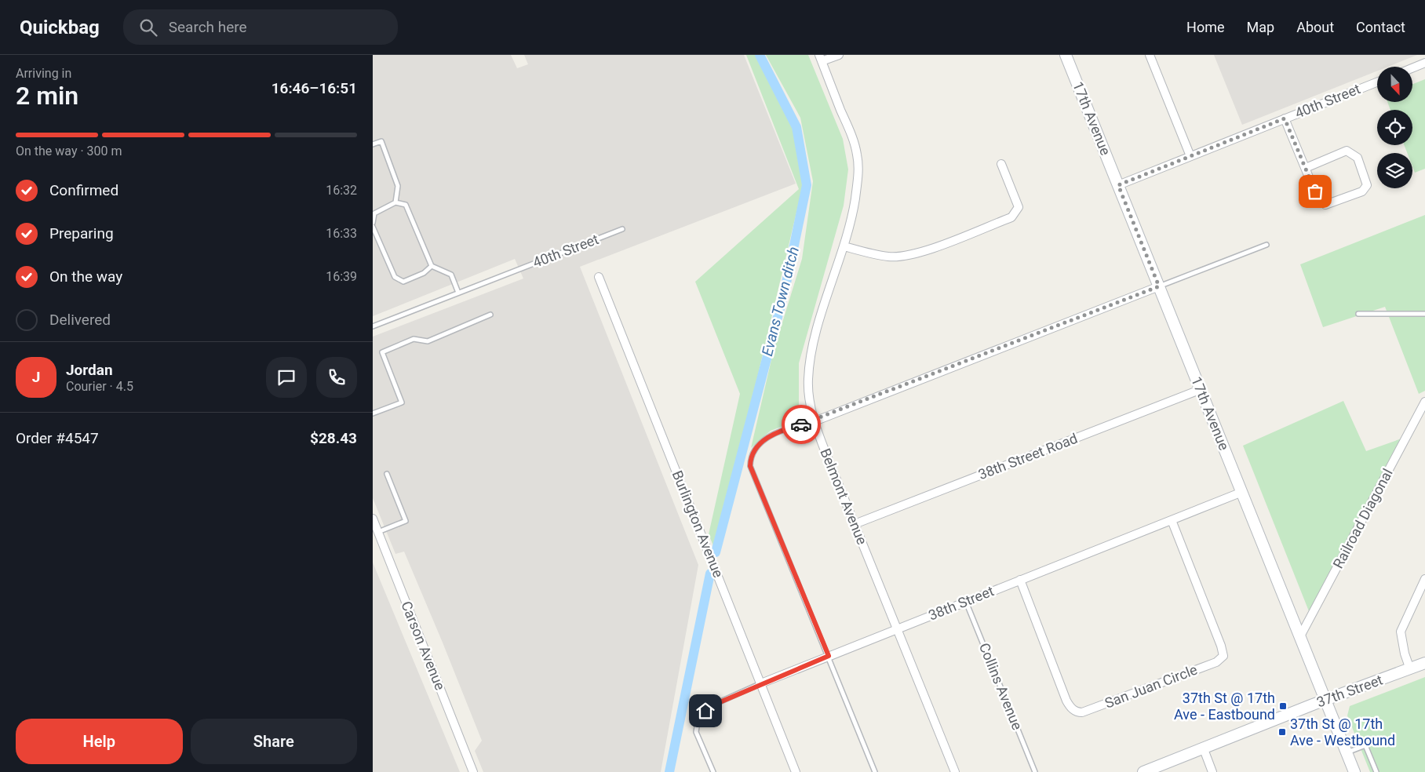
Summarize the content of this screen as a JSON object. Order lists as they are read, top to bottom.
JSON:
{
  "streets": {
    "main road": ["17th Avenue", "37th Street"],
    "street": [
      "40th Street",
      "38th Street Road",
      "Belmont Avenue",
      "Railroad Diagonal",
      "Burlington Avenue",
      "38th Street",
      "Carson Avenue",
      "San Juan Circle"
    ],
    "lane": ["Collins Avenue"]
  },
  "crossings": [
    ["40th Street", "17th Avenue"],
    ["17th Avenue", "38th Street Road"],
    ["17th Avenue", "Railroad Diagonal"],
    ["17th Avenue", "38th Street"],
    ["17th Avenue", "37th Street"],
    ["38th Street Road", "Belmont Avenue"],
    ["Belmont Avenue", "38th Street"],
    ["Burlington Avenue", "38th Street"],
    ["38th Street", "Collins Avenue"],
    ["38th Street", "San Juan Circle"]
  ],
  "water": ["Evans Town ditch"],
  "places": {
    "transit": ["37th St @ 17th Ave - Eastbound", "37th St @ 17th Ave - Westbound"]
  },
  "north": "bottom",
  "page": {
    "header": "Quickbag",
    "search": "Search here",
    "nav": [
      "Home",
      "Map",
      "About",
      "Contact"
    ],
    "heading": ["2 min", "Arriving in", "16:46–16:51"],
    "panel": [
      "Jordan",
      "Courier · 4.5",
      "Order #4547",
      "$28.43"
    ],
    "bar": "On the way · 300 m",
    "list": [
      ["Confirmed", "16:32"],
      ["Preparing", "16:33"],
      ["On the way", "16:39"],
      "Delivered"
    ],
    "round": "J",
    "buttons": ["Help", "Share"]
  }
}
